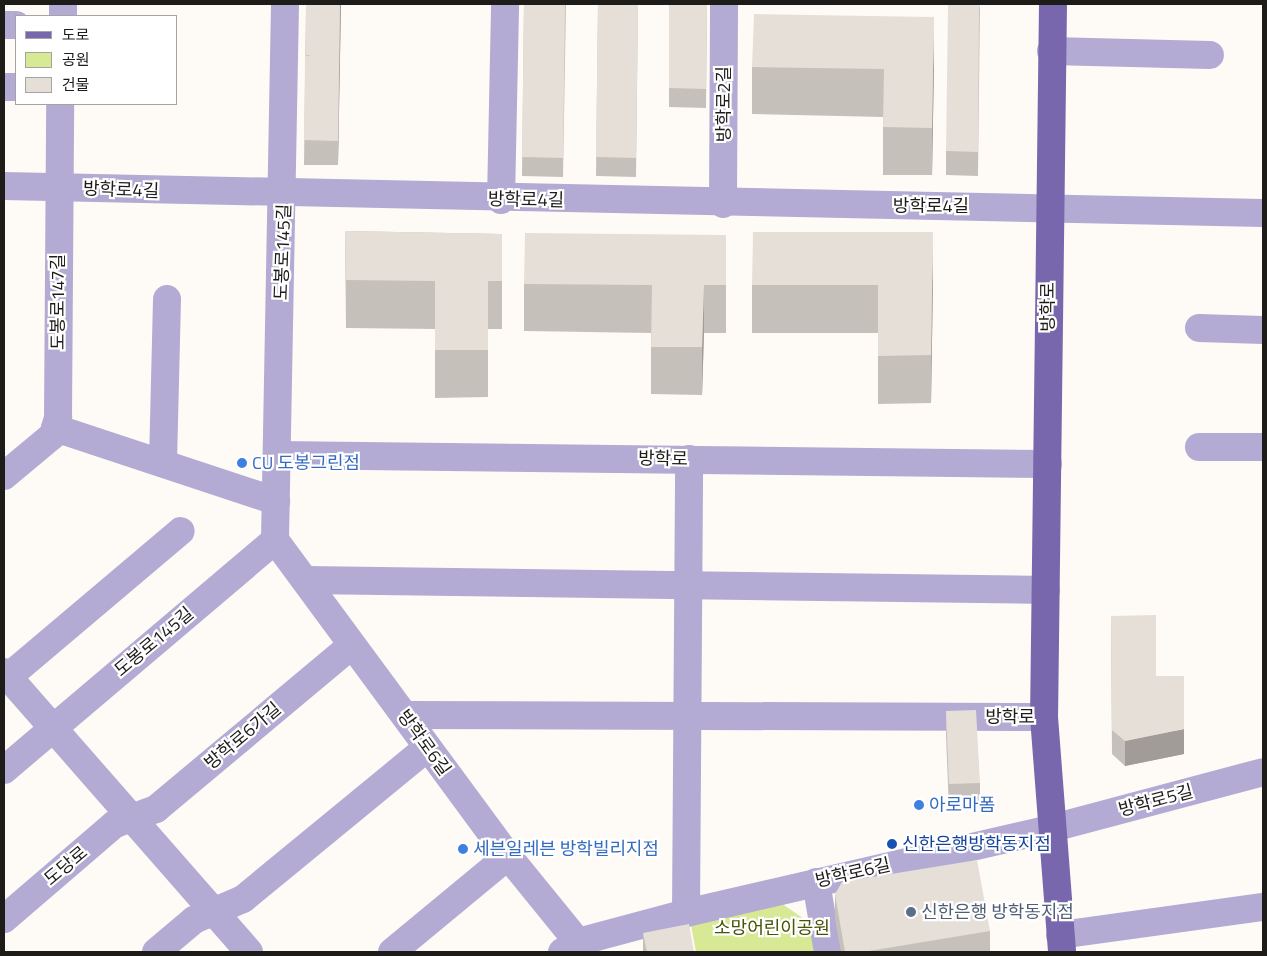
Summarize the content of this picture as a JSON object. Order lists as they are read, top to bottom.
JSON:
{
  "streets": {
    "main road": ["방학로"],
    "street": [
      "방학로2길",
      "방학로4길",
      "도봉로145길",
      "도봉로147길",
      "방학로6가길",
      "방학로6길",
      "방학로5길",
      "도당로"
    ]
  },
  "crossings": [
    ["방학로2길", "방학로4길"],
    ["방학로4길", "도봉로145길"],
    ["방학로4길", "도봉로147길"],
    ["방학로4길", "방학로"],
    ["도봉로145길", "방학로"],
    ["도봉로145길", "방학로6길"],
    ["방학로", "방학로6길"],
    ["방학로", "방학로5길"],
    ["방학로6가길", "방학로6길"],
    ["방학로6가길", "도당로"],
    ["방학로6길", "방학로5길"]
  ],
  "parks": ["소망어린이공원"],
  "places": [
    "CU 도봉그린점",
    "아로마폼",
    "신한은행방학동지점",
    "세븐일레븐 방학빌리지점",
    "신한은행 방학동지점"
  ],
  "legend": ["도로", "공원", "건물"]
}
